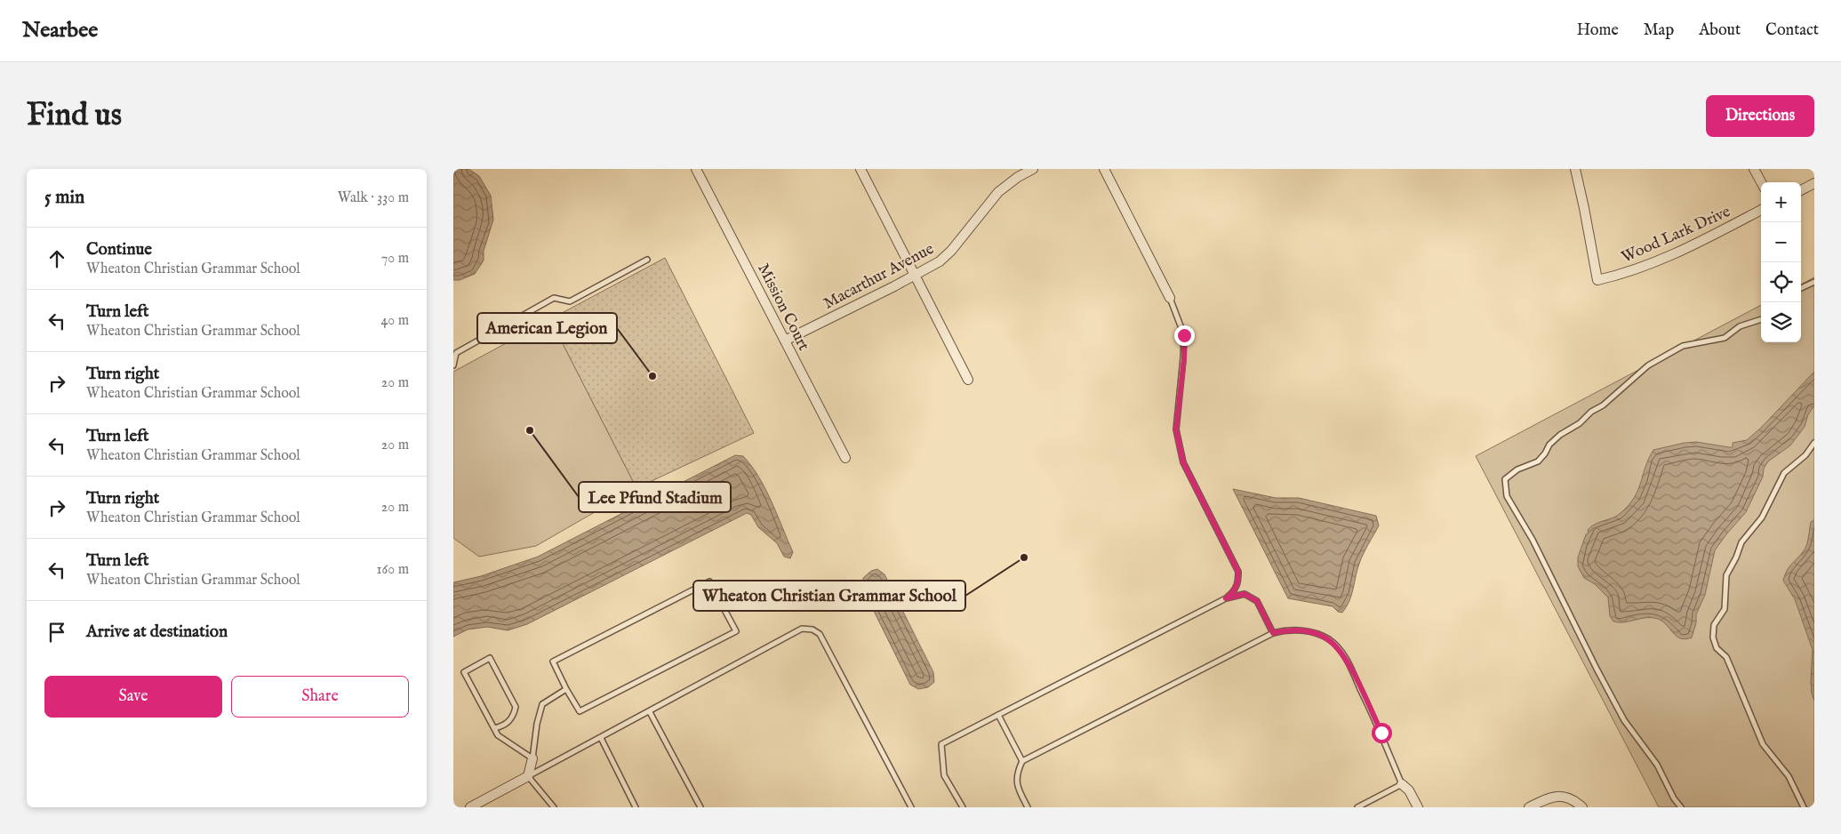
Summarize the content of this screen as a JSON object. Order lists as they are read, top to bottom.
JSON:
{
  "streets": {
    "street": ["Wood Lark Drive", "Macarthur Avenue", "Mission Court"]
  },
  "crossings": [
    ["Macarthur Avenue", "Mission Court"]
  ],
  "places": ["American Legion", "Lee Pfund Stadium", "Wheaton Christian Grammar School"],
  "page": {
    "header": "Nearbee",
    "nav": [
      "Home",
      "Map",
      "About",
      "Contact"
    ],
    "buttons": [
      "Directions",
      ["Save", "Share"]
    ],
    "title": "Find us",
    "heading": ["5 min", "Walk · 330 m"],
    "map_buttons": ["+", "−"],
    "list": [
      ["Continue", "Wheaton Christian Grammar School", "70 m"],
      ["Turn left", "Wheaton Christian Grammar School", "40 m"],
      ["Turn right", "Wheaton Christian Grammar School", "20 m"],
      ["Turn left", "Wheaton Christian Grammar School", "20 m"],
      ["Turn right", "Wheaton Christian Grammar School", "20 m"],
      ["Turn left", "Wheaton Christian Grammar School", "160 m"],
      "Arrive at destination"
    ]
  }
}
